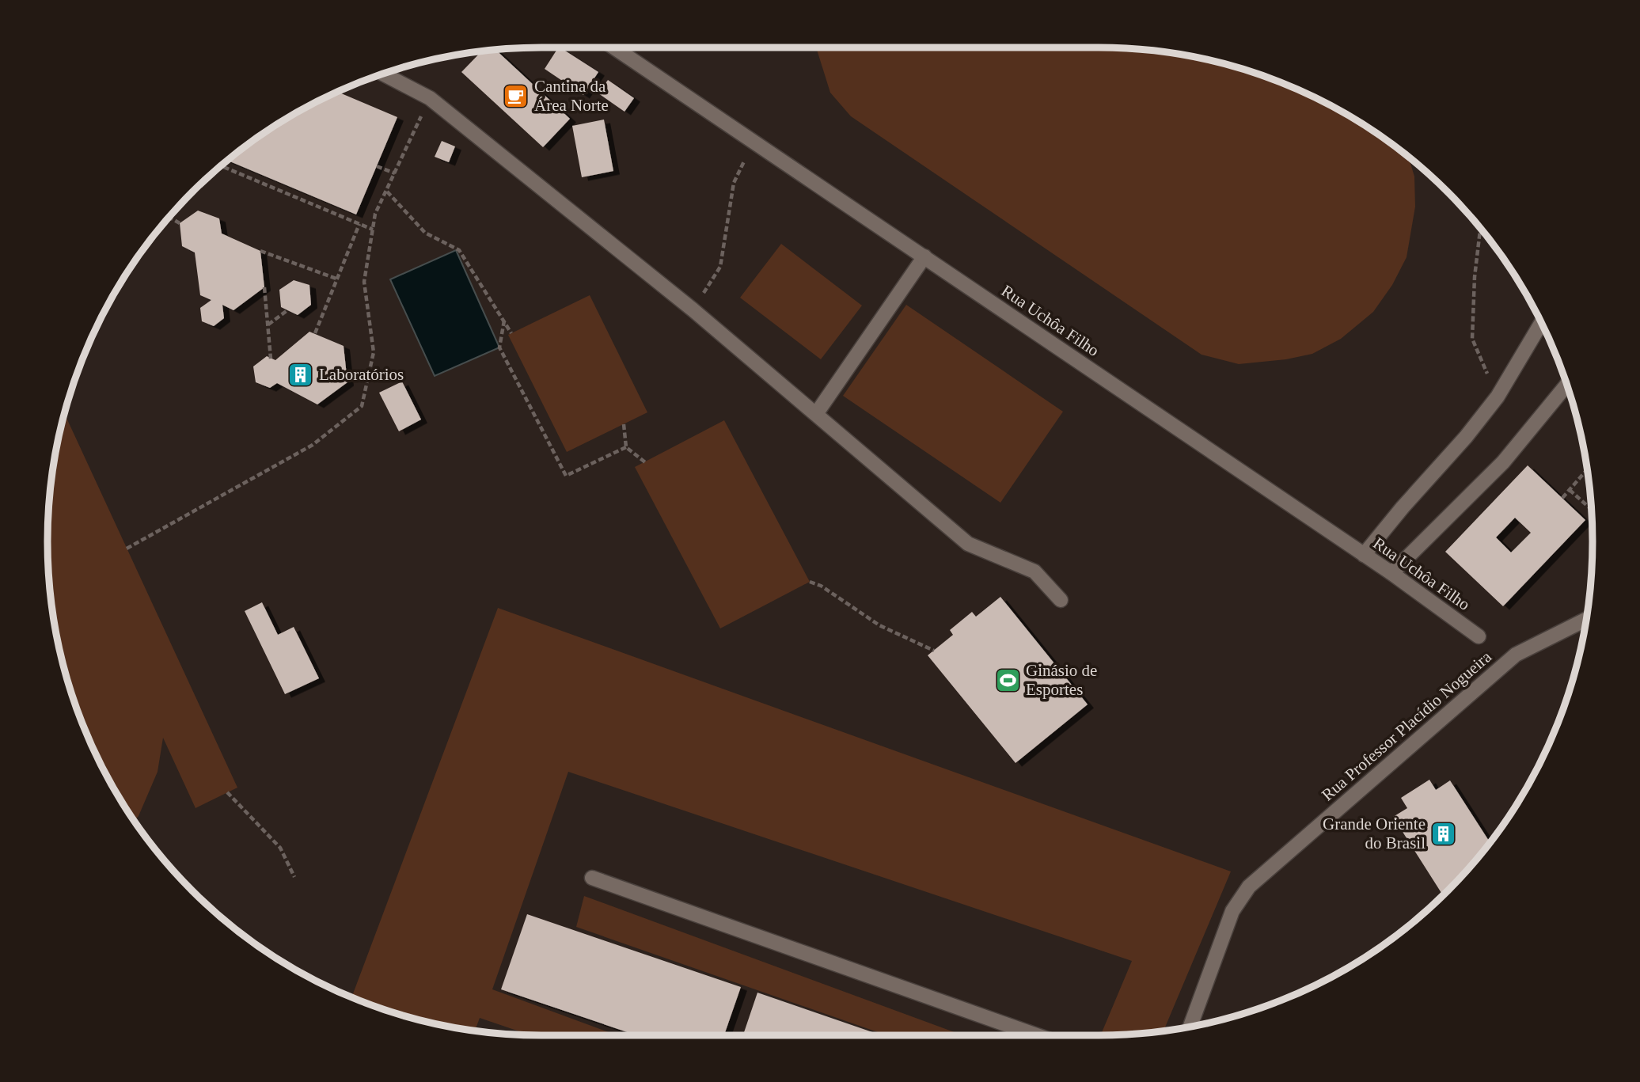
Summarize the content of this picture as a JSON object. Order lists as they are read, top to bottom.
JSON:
{
  "streets": {
    "street": ["Rua Uchôa Filho", "Rua Professor Placídio Nogueira"]
  },
  "places": {
    "cafe": ["Cantina da Área Norte"],
    "building": ["Laboratórios", "Grande Oriente do Brasil"],
    "sports": ["Ginásio de Esportes"]
  }
}
